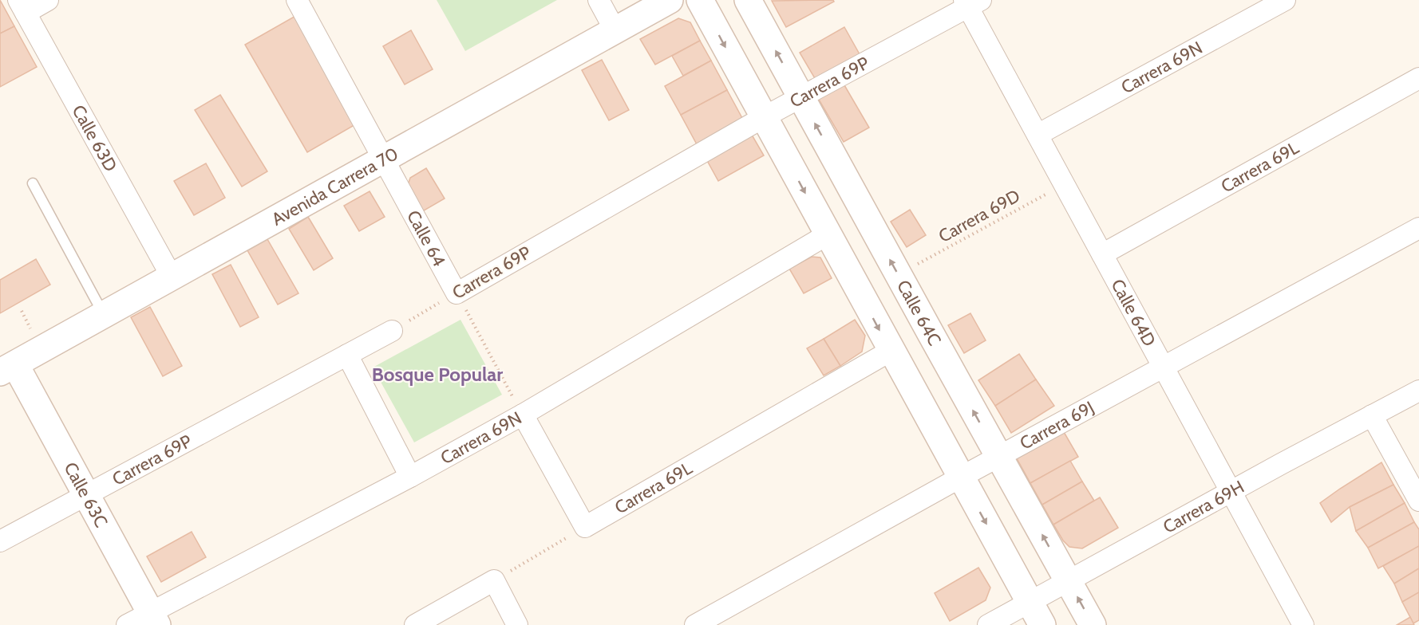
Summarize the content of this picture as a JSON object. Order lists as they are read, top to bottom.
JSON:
{
  "streets": {
    "street": [
      "Carrera 69N",
      "Carrera 69P",
      "Calle 63D",
      "Carrera 69L",
      "Avenida Carrera 70",
      "Calle 64",
      "Calle 64D",
      "Calle 64C",
      "Carrera 69J",
      "Calle 63C",
      "Carrera 69H"
    ],
    "path": ["Carrera 69D"]
  },
  "crossings": [
    ["Carrera 69N", "Calle 64D"],
    ["Carrera 69N", "Calle 63C"],
    ["Carrera 69P", "Calle 64"],
    ["Carrera 69P", "Calle 64D"],
    ["Carrera 69P", "Calle 64C"],
    ["Carrera 69P", "Calle 63C"],
    ["Calle 63D", "Avenida Carrera 70"],
    ["Carrera 69L", "Calle 64D"],
    ["Avenida Carrera 70", "Calle 64"],
    ["Avenida Carrera 70", "Calle 63C"],
    ["Carrera 69D", "Calle 64D"],
    ["Calle 64D", "Carrera 69J"],
    ["Calle 64D", "Carrera 69H"],
    ["Calle 64C", "Carrera 69J"],
    ["Calle 64C", "Carrera 69H"]
  ],
  "districts": ["Bosque Popular"]
}
